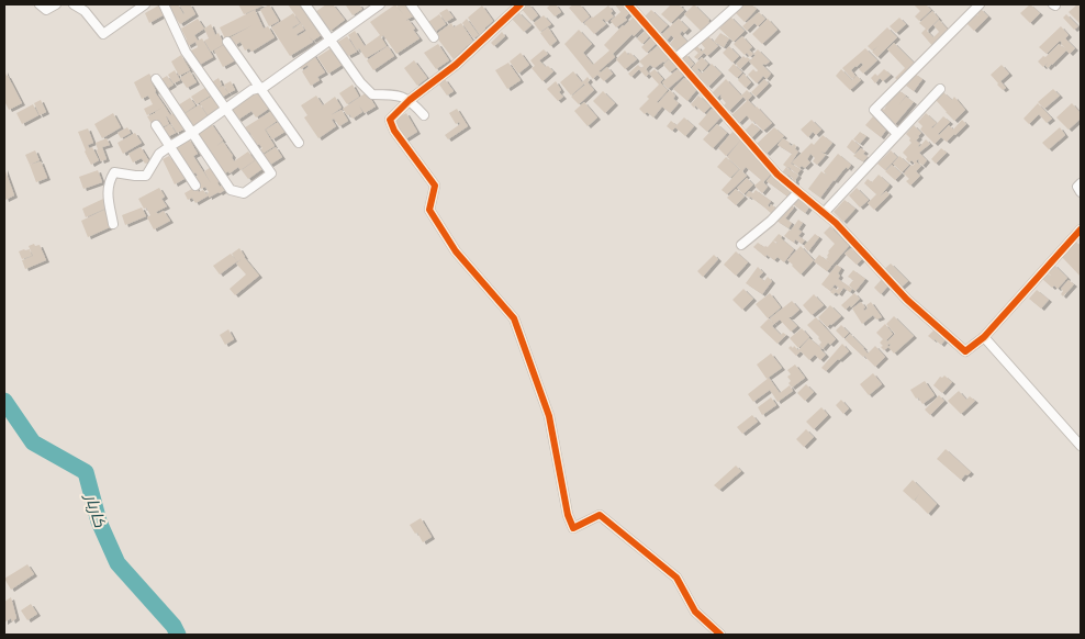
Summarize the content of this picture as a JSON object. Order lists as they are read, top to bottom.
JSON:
{
  "water": ["کاربار"]
}
